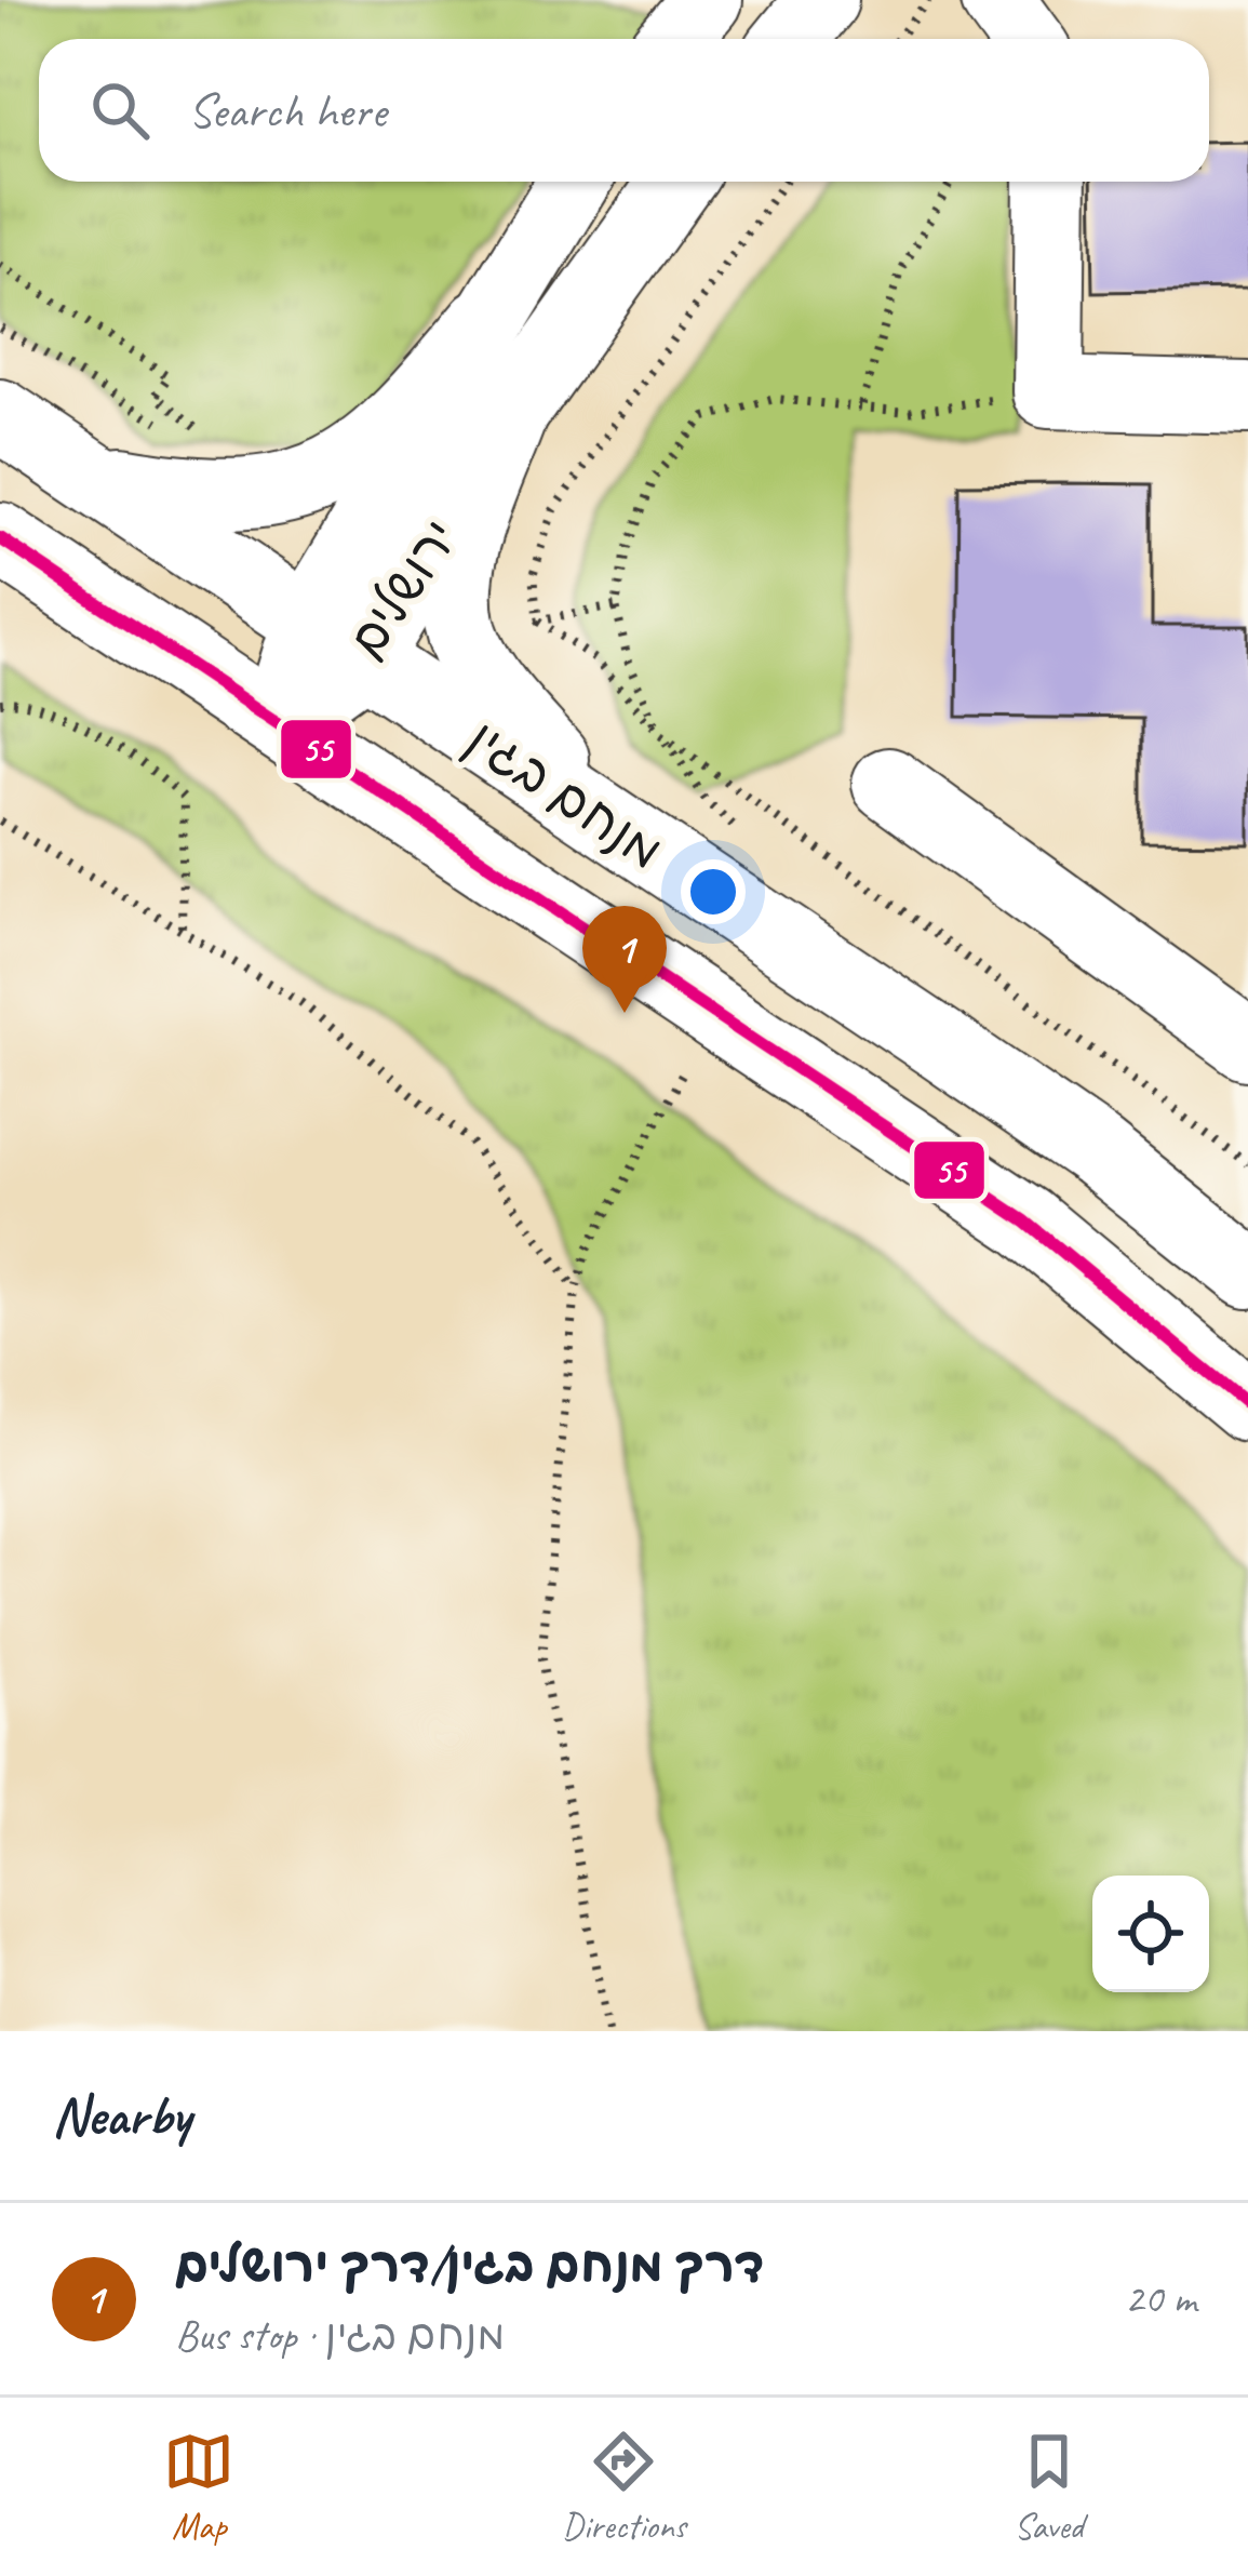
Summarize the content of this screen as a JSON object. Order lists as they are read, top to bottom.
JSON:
{
  "streets": {
    "main road": ["ירושלים", "מנחם בגין"]
  },
  "crossings": [
    ["ירושלים", "מנחם בגין"]
  ],
  "lines": ["transit line 55"],
  "page": {
    "search": "Search here",
    "pins": "1",
    "heading": "Nearby",
    "list": [
      {
        "mark": "1",
        "name": "דרך מנחם בגין/דרך ירושלים",
        "note": "Bus stop · מנחם בגין",
        "value": "20 m"
      }
    ],
    "nav": ["Map", "Directions", "Saved"]
  }
}
